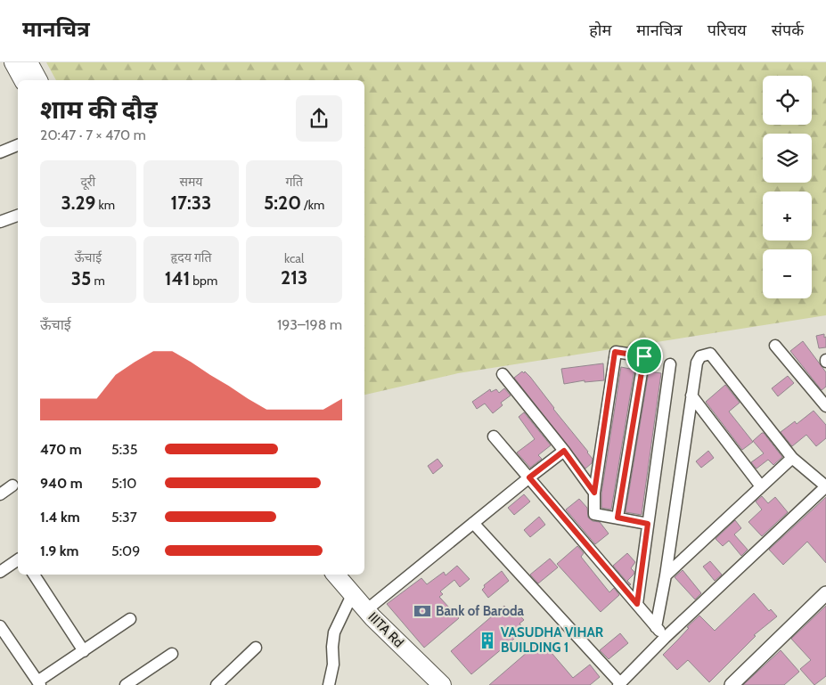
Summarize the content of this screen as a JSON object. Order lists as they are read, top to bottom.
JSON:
{
  "streets": {
    "main road": ["IIITA Rd"]
  },
  "places": {
    "bank": ["Bank of Baroda"],
    "building": ["VASUDHA VIHAR BUILDING 1"]
  },
  "page": {
    "header": "मानचित्र",
    "nav": [
      "होम",
      "मानचित्र",
      "परिचय",
      "संपर्क"
    ],
    "map_buttons": ["+", "−"],
    "heading": ["शाम की दौड़", "20:47 · 7 × 470 m"],
    "stats": [
      ["दूरी", "3.29 km"],
      ["समय", "17:33"],
      ["गति", "5:20 /km"],
      ["ऊँचाई", "35 m"],
      ["हृदय गति", "141 bpm"],
      ["kcal", "213"]
    ],
    "chart": ["ऊँचाई", "193–198 m"],
    "list": [
      {
        "name": "470 m",
        "note": "5:35"
      },
      {
        "name": "940 m",
        "note": "5:10"
      },
      {
        "name": "1.4 km",
        "note": "5:37"
      },
      {
        "name": "1.9 km",
        "note": "5:09"
      }
    ]
  }
}
